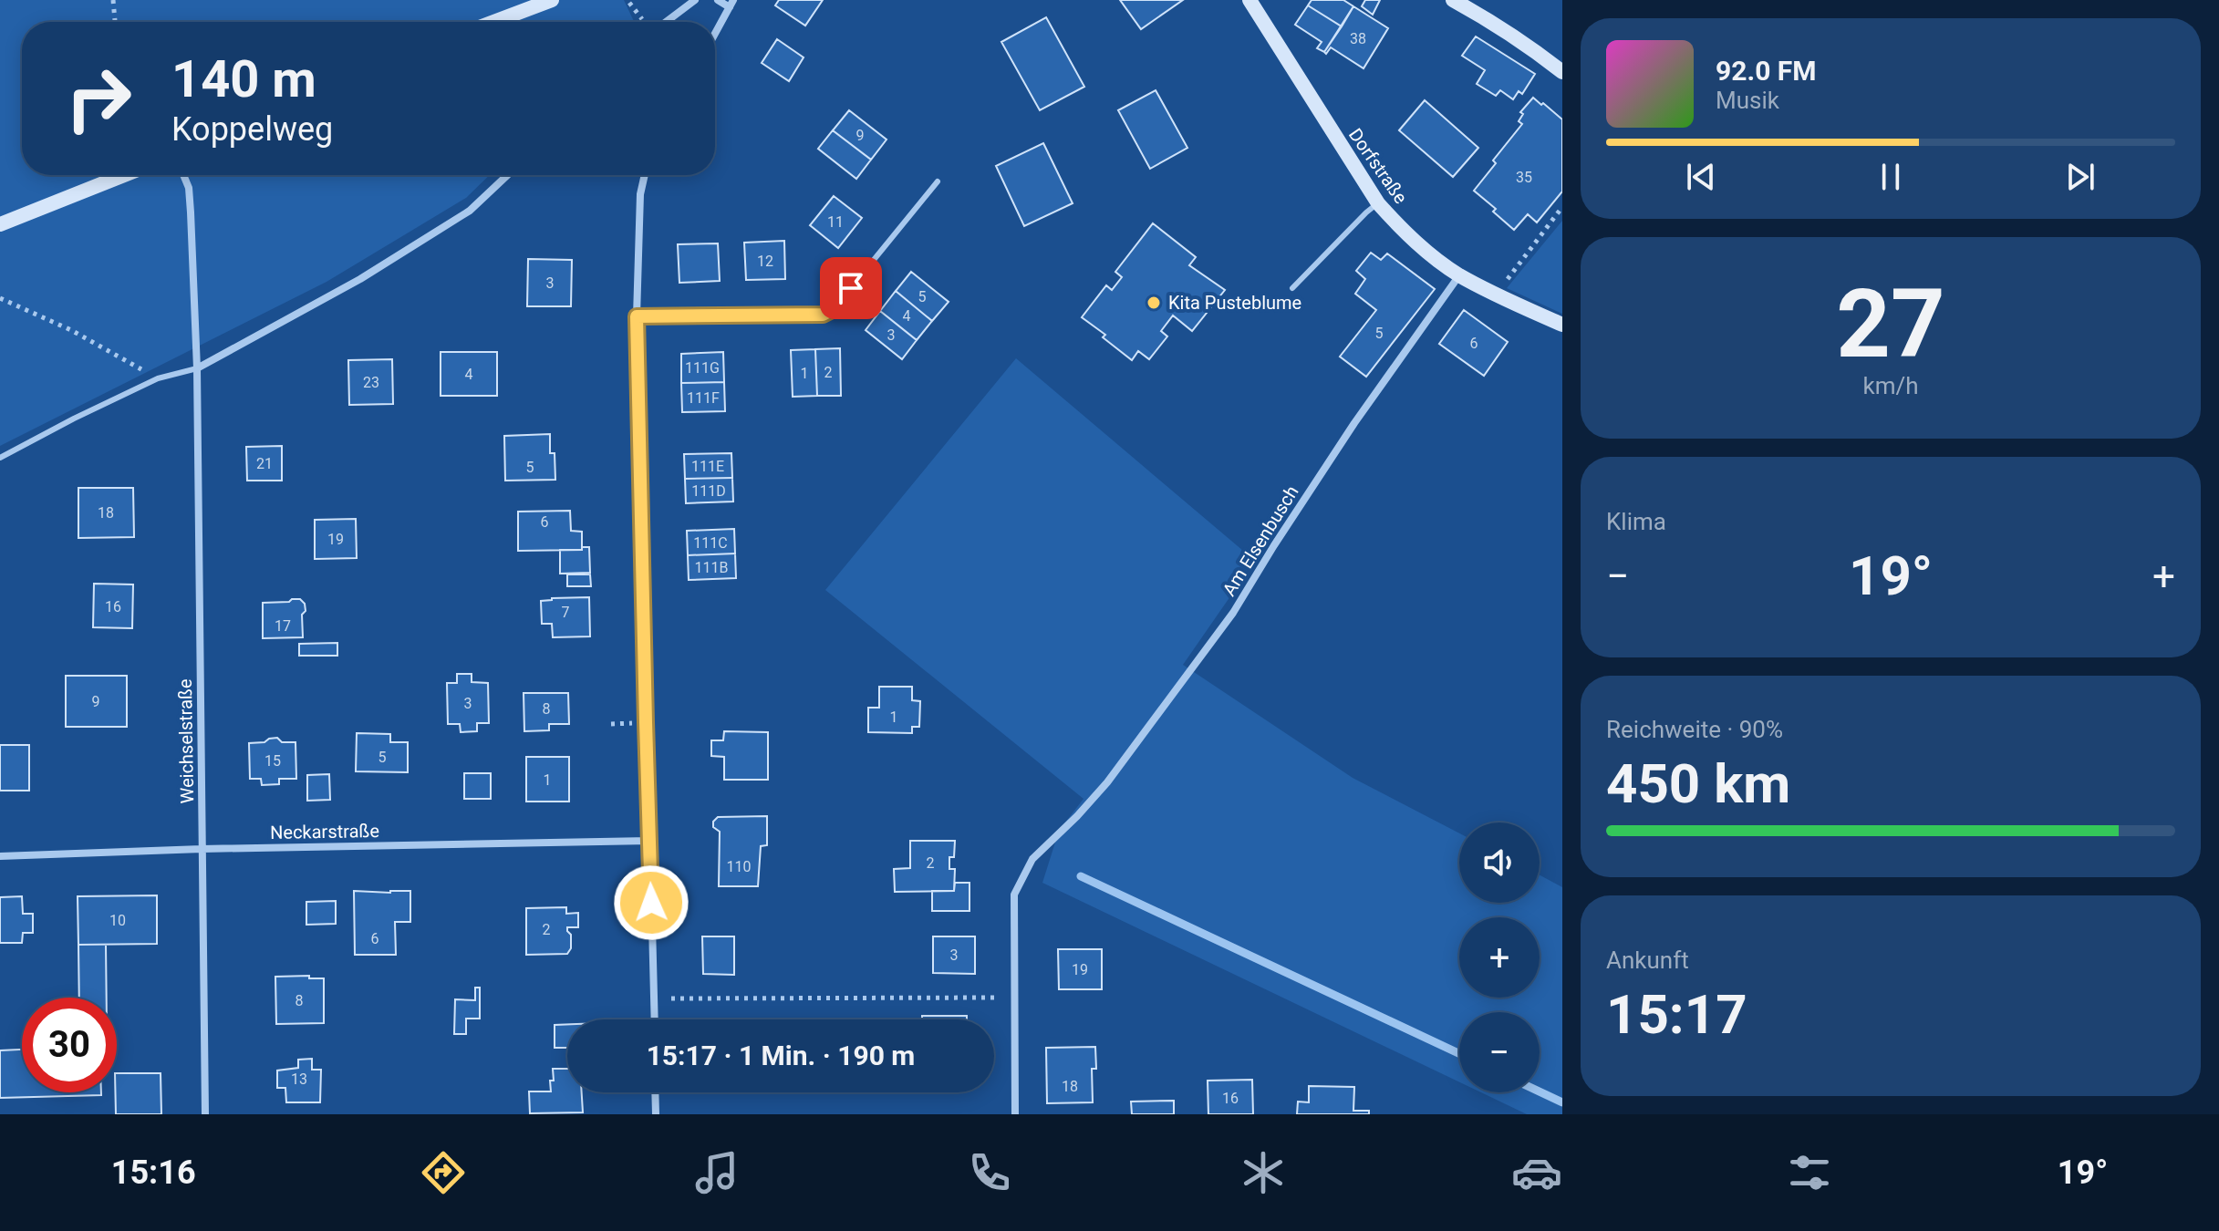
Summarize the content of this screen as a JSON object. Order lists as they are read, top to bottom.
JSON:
{
  "streets": {
    "main road": ["Dorfstraße"],
    "street": ["Am Elsenbusch", "Weichselstraße", "Neckarstraße"]
  },
  "crossings": [
    ["Dorfstraße", "Am Elsenbusch"],
    ["Weichselstraße", "Neckarstraße"]
  ],
  "places": ["Kita Pusteblume"],
  "house_numbers": [
    "38",
    "9",
    "35",
    "11",
    "12",
    "3",
    "5",
    "4",
    "5",
    "3",
    "6",
    "111G",
    "2",
    "1",
    "4",
    "23",
    "111F",
    "21",
    "111E",
    "5",
    "111D",
    "18",
    "6",
    "19",
    "111C",
    "111B",
    "16",
    "7",
    "17",
    "9",
    "3",
    "8",
    "1",
    "5",
    "15",
    "1",
    "2",
    "110",
    "10",
    "2",
    "6",
    "3",
    "19",
    "8",
    "13",
    "18",
    "16"
  ],
  "page": {
    "turn": ["140 m", "Koppelweg"],
    "song": ["92.0 FM", "Musik"],
    "tile": [
      ["27", "km/h"],
      "Klima",
      ["Reichweite · 90%", "450 km"],
      ["Ankunft", "15:17"]
    ],
    "heat": ["−", "19°", "+"],
    "map_buttons": ["+", "−"],
    "limit": "30",
    "trip": "15:17 · 1 Min. · 190 m",
    "tabs": ["15:16", "19°"]
  }
}
